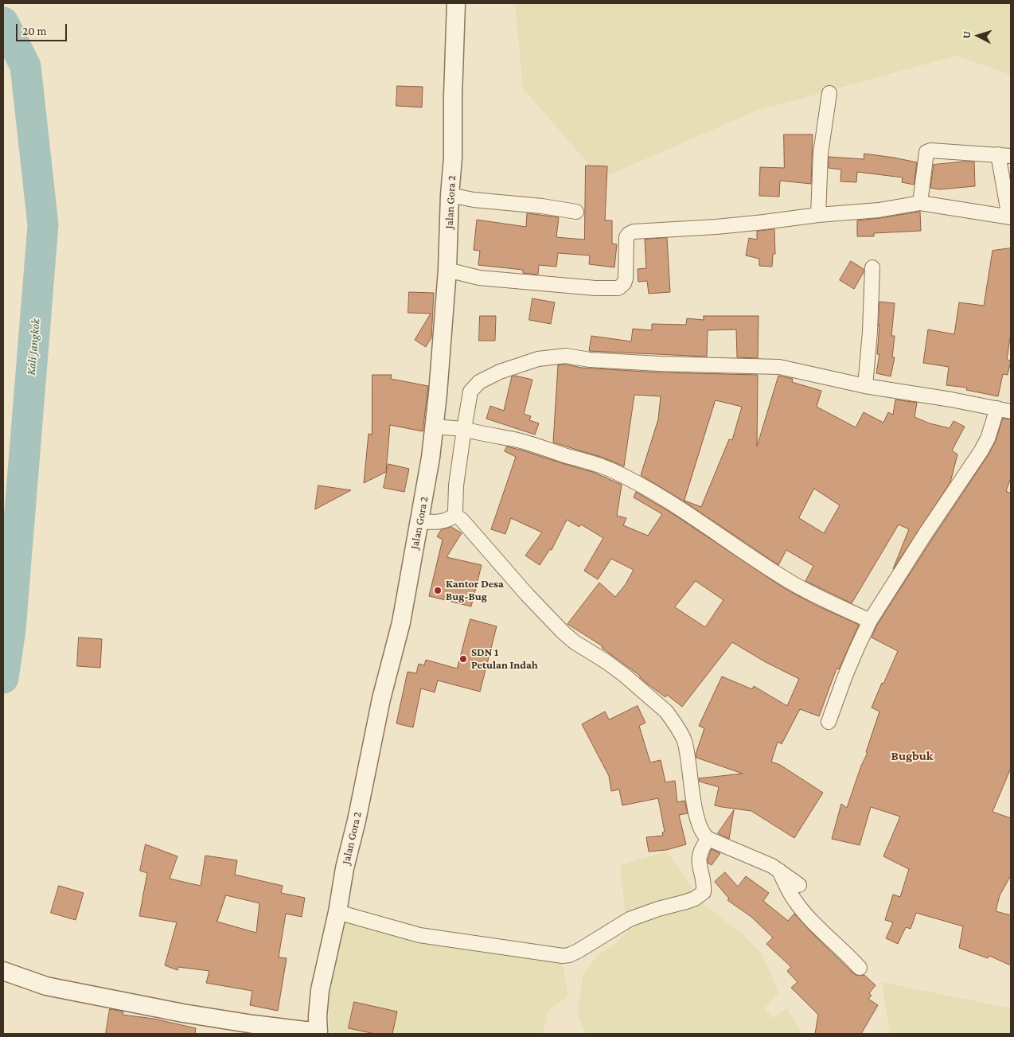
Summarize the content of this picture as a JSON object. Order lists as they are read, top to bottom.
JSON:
{
  "streets": {
    "street": ["Jalan Gora 2"]
  },
  "districts": ["Bugbuk"],
  "water": ["Kali Jangkok"],
  "places": ["Kantor Desa Bug-Bug", "SDN 1 Petulan Indah"],
  "scale_bar": "20 m",
  "north": "left"
}
